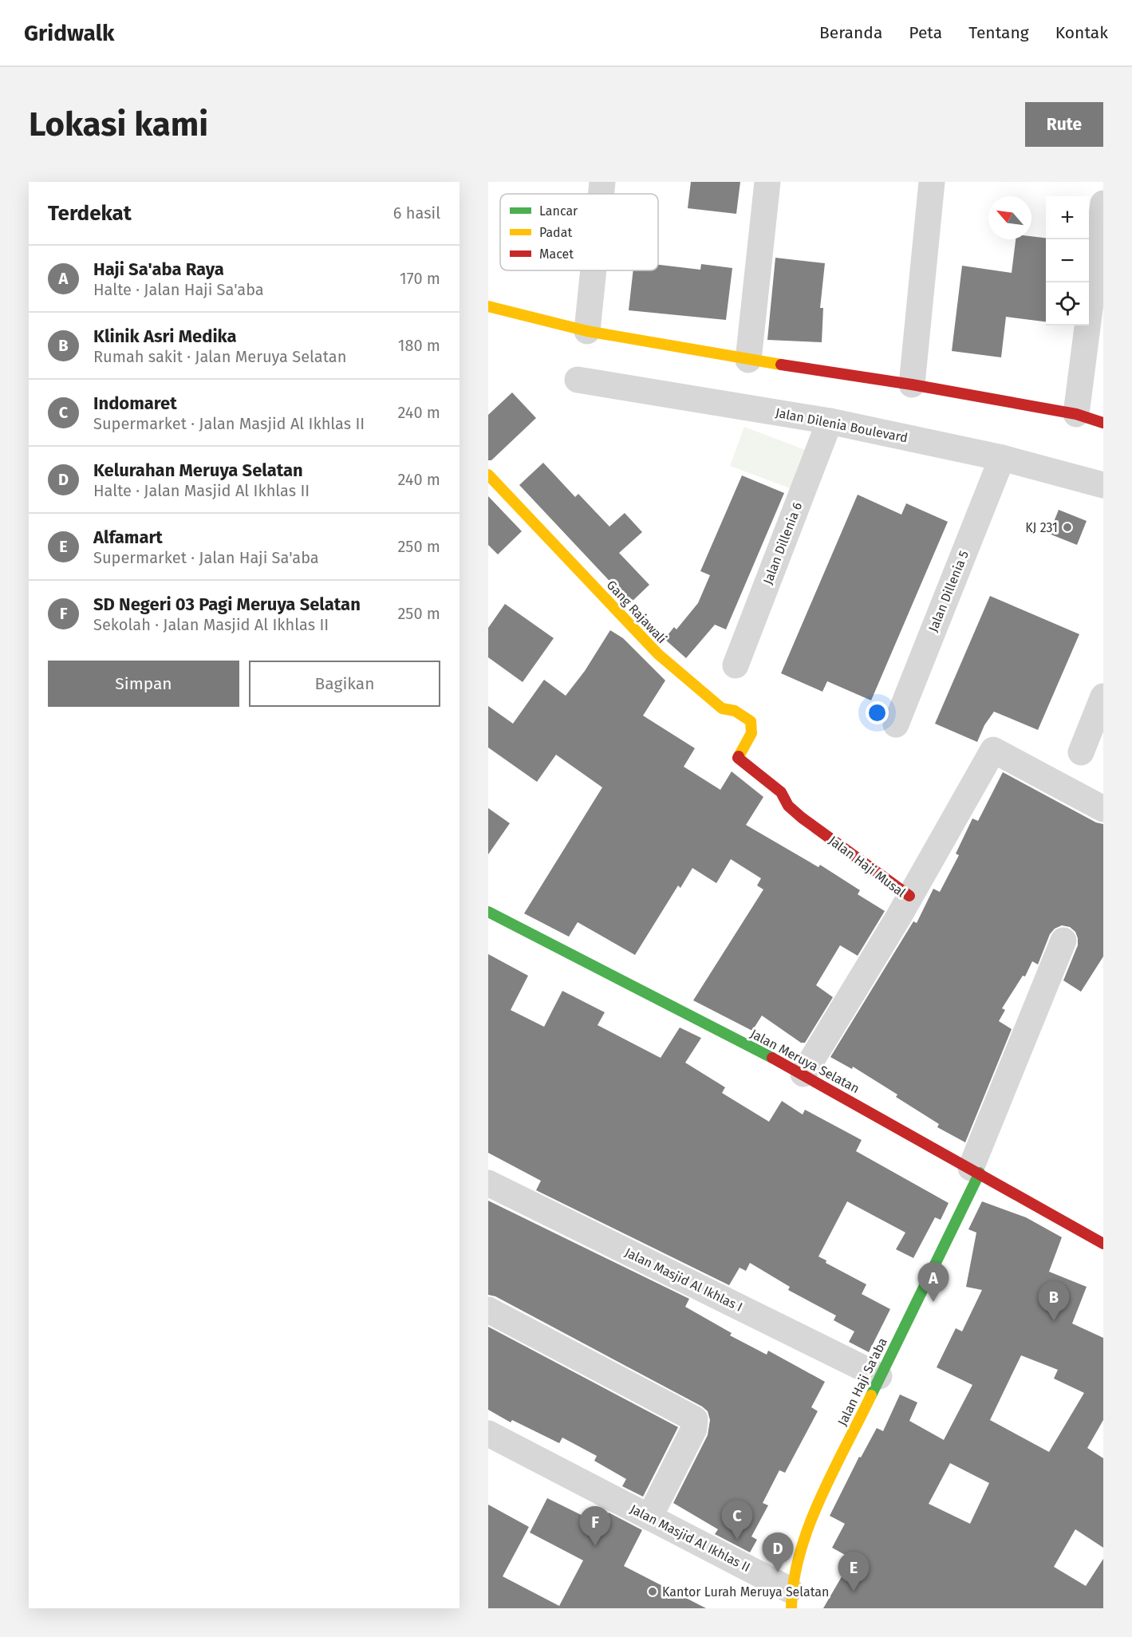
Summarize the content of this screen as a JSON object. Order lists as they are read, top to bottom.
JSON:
{
  "streets": {
    "street": [
      "Jalan Dilenia Boulevard",
      "Jalan Dillenia 6",
      "Jalan Dillenia 5",
      "Gang Rajawali",
      "Jalan Haji Musal",
      "Jalan Meruya Selatan",
      "Jalan Masjid Al Ikhlas I",
      "Jalan Haji Sa'aba",
      "Jalan Masjid Al Ikhlas II"
    ]
  },
  "crossings": [
    ["Jalan Dilenia Boulevard", "Jalan Dillenia 6"],
    ["Jalan Dilenia Boulevard", "Jalan Dillenia 5"],
    ["Gang Rajawali", "Jalan Haji Musal"],
    ["Jalan Haji Musal", "Jalan Meruya Selatan"],
    ["Jalan Meruya Selatan", "Jalan Haji Sa'aba"],
    ["Jalan Masjid Al Ikhlas I", "Jalan Haji Sa'aba"],
    ["Jalan Haji Sa'aba", "Jalan Masjid Al Ikhlas II"]
  ],
  "places": ["KJ 231", "Kantor Lurah Meruya Selatan"],
  "legend": ["Lancar", "Padat", "Macet"],
  "north": "top left",
  "page": {
    "header": "Gridwalk",
    "nav": [
      "Beranda",
      "Peta",
      "Tentang",
      "Kontak"
    ],
    "buttons": [
      "Rute",
      ["Simpan", "Bagikan"]
    ],
    "title": "Lokasi kami",
    "heading": ["Terdekat", "6 hasil"],
    "map_buttons": ["+", "−"],
    "list": [
      {
        "mark": "A",
        "name": "Haji Sa'aba Raya",
        "note": "Halte · Jalan Haji Sa'aba",
        "value": "170 m"
      },
      {
        "mark": "B",
        "name": "Klinik Asri Medika",
        "note": "Rumah sakit · Jalan Meruya Selatan",
        "value": "180 m"
      },
      {
        "mark": "C",
        "name": "Indomaret",
        "note": "Supermarket · Jalan Masjid Al Ikhlas II",
        "value": "240 m"
      },
      {
        "mark": "D",
        "name": "Kelurahan Meruya Selatan",
        "note": "Halte · Jalan Masjid Al Ikhlas II",
        "value": "240 m"
      },
      {
        "mark": "E",
        "name": "Alfamart",
        "note": "Supermarket · Jalan Haji Sa'aba",
        "value": "250 m"
      },
      {
        "mark": "F",
        "name": "SD Negeri 03 Pagi Meruya Selatan",
        "note": "Sekolah · Jalan Masjid Al Ikhlas II",
        "value": "250 m"
      }
    ],
    "pins": [
      "A",
      "B",
      "C",
      "F",
      "D",
      "E"
    ]
  }
}
